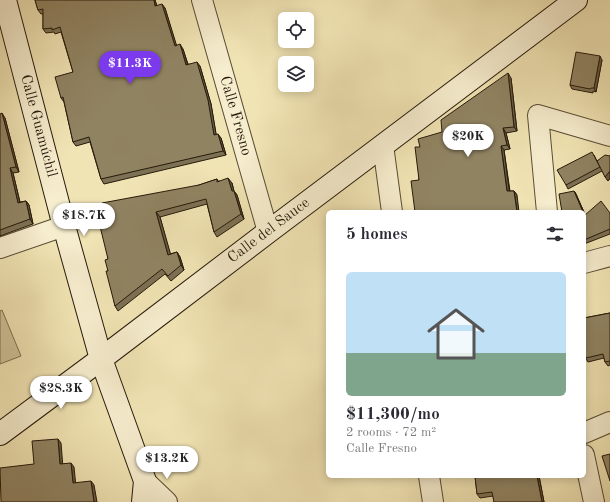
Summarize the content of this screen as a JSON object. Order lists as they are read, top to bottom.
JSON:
{
  "streets": {
    "street": ["Calle Fresno", "Calle Guamúchil", "Calle del Sauce"]
  },
  "crossings": [
    ["Calle Fresno", "Calle del Sauce"],
    ["Calle Guamúchil", "Calle del Sauce"]
  ],
  "page": {
    "price": [
      "$11.3K",
      "$20K",
      "$18.7K",
      "$28.3K",
      "$13.2K"
    ],
    "heading": "5 homes",
    "list": [
      {
        "name": "$11,300/mo",
        "note": "2 rooms · 72 m² · Calle Fresno"
      }
    ]
  }
}
